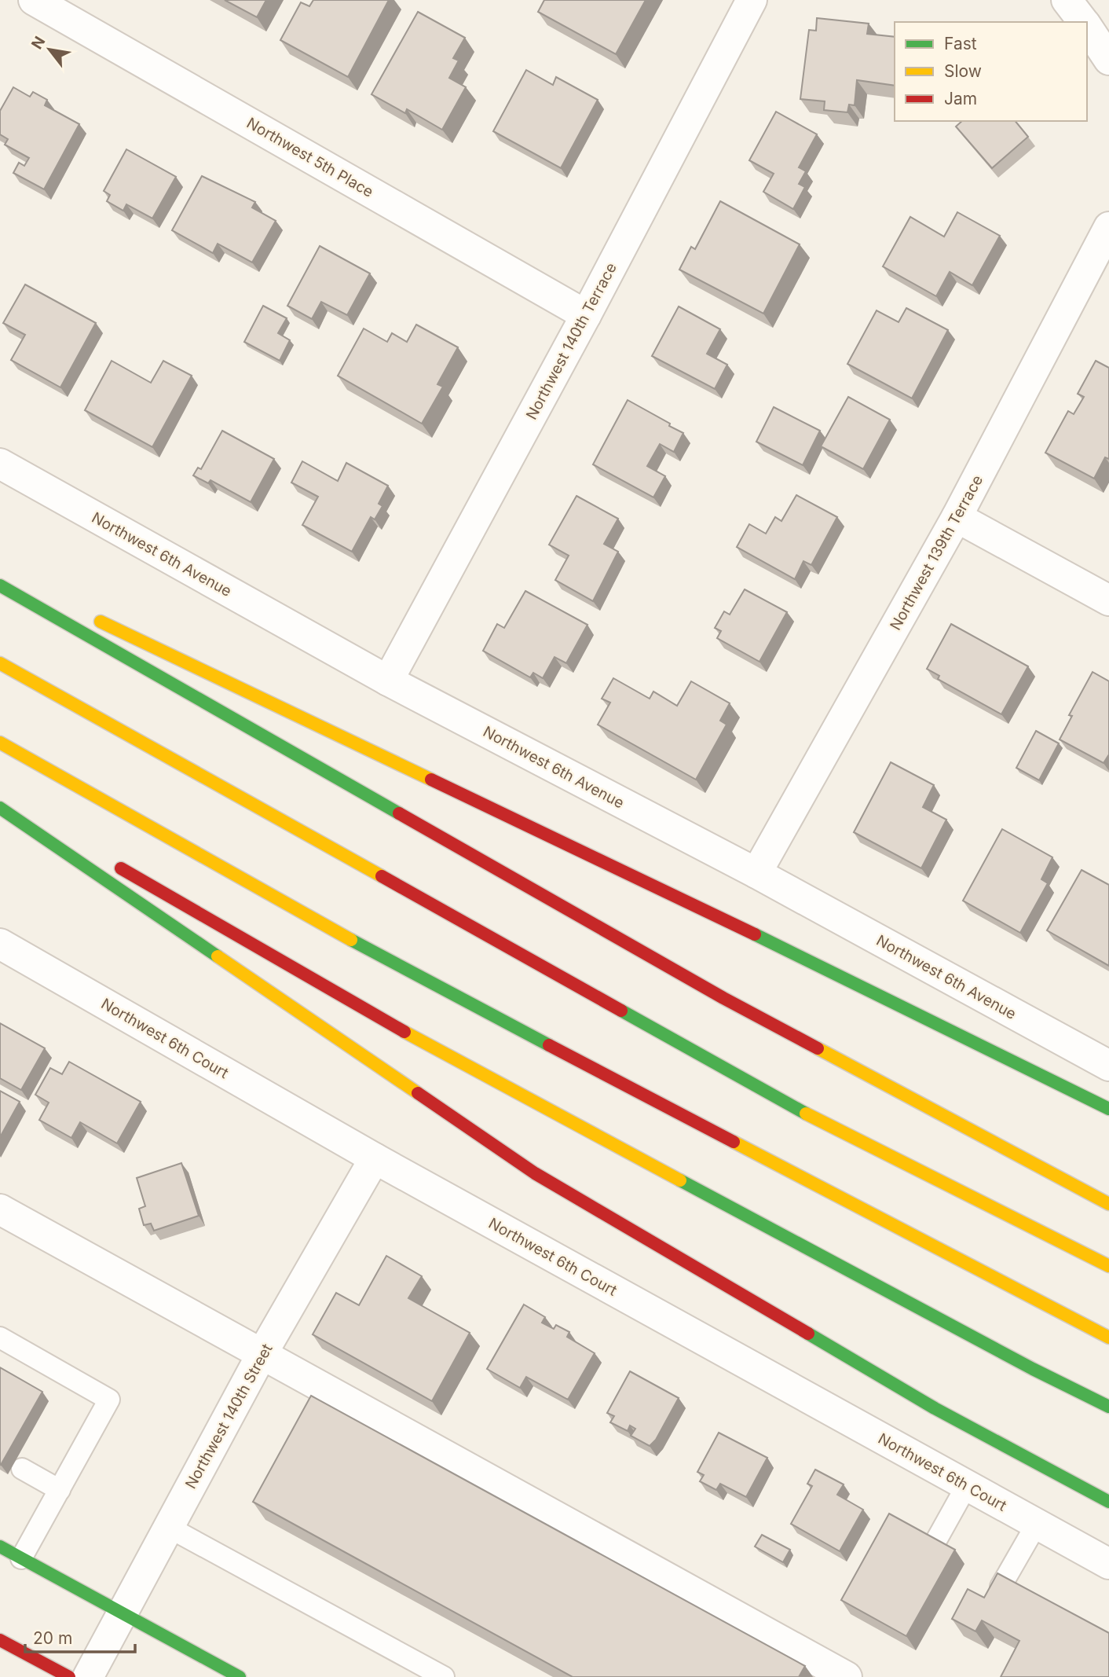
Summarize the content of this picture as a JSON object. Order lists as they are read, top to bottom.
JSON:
{
  "streets": {
    "street": [
      "Northwest 5th Place",
      "Northwest 140th Terrace",
      "Northwest 139th Terrace",
      "Northwest 6th Avenue",
      "Northwest 6th Court",
      "Northwest 140th Street"
    ]
  },
  "crossings": [
    ["Northwest 5th Place", "Northwest 140th Terrace"],
    ["Northwest 140th Terrace", "Northwest 6th Avenue"],
    ["Northwest 139th Terrace", "Northwest 6th Avenue"],
    ["Northwest 6th Court", "Northwest 140th Street"]
  ],
  "legend": ["Fast", "Slow", "Jam"],
  "scale_bar": "20 m",
  "north": "top left"
}
